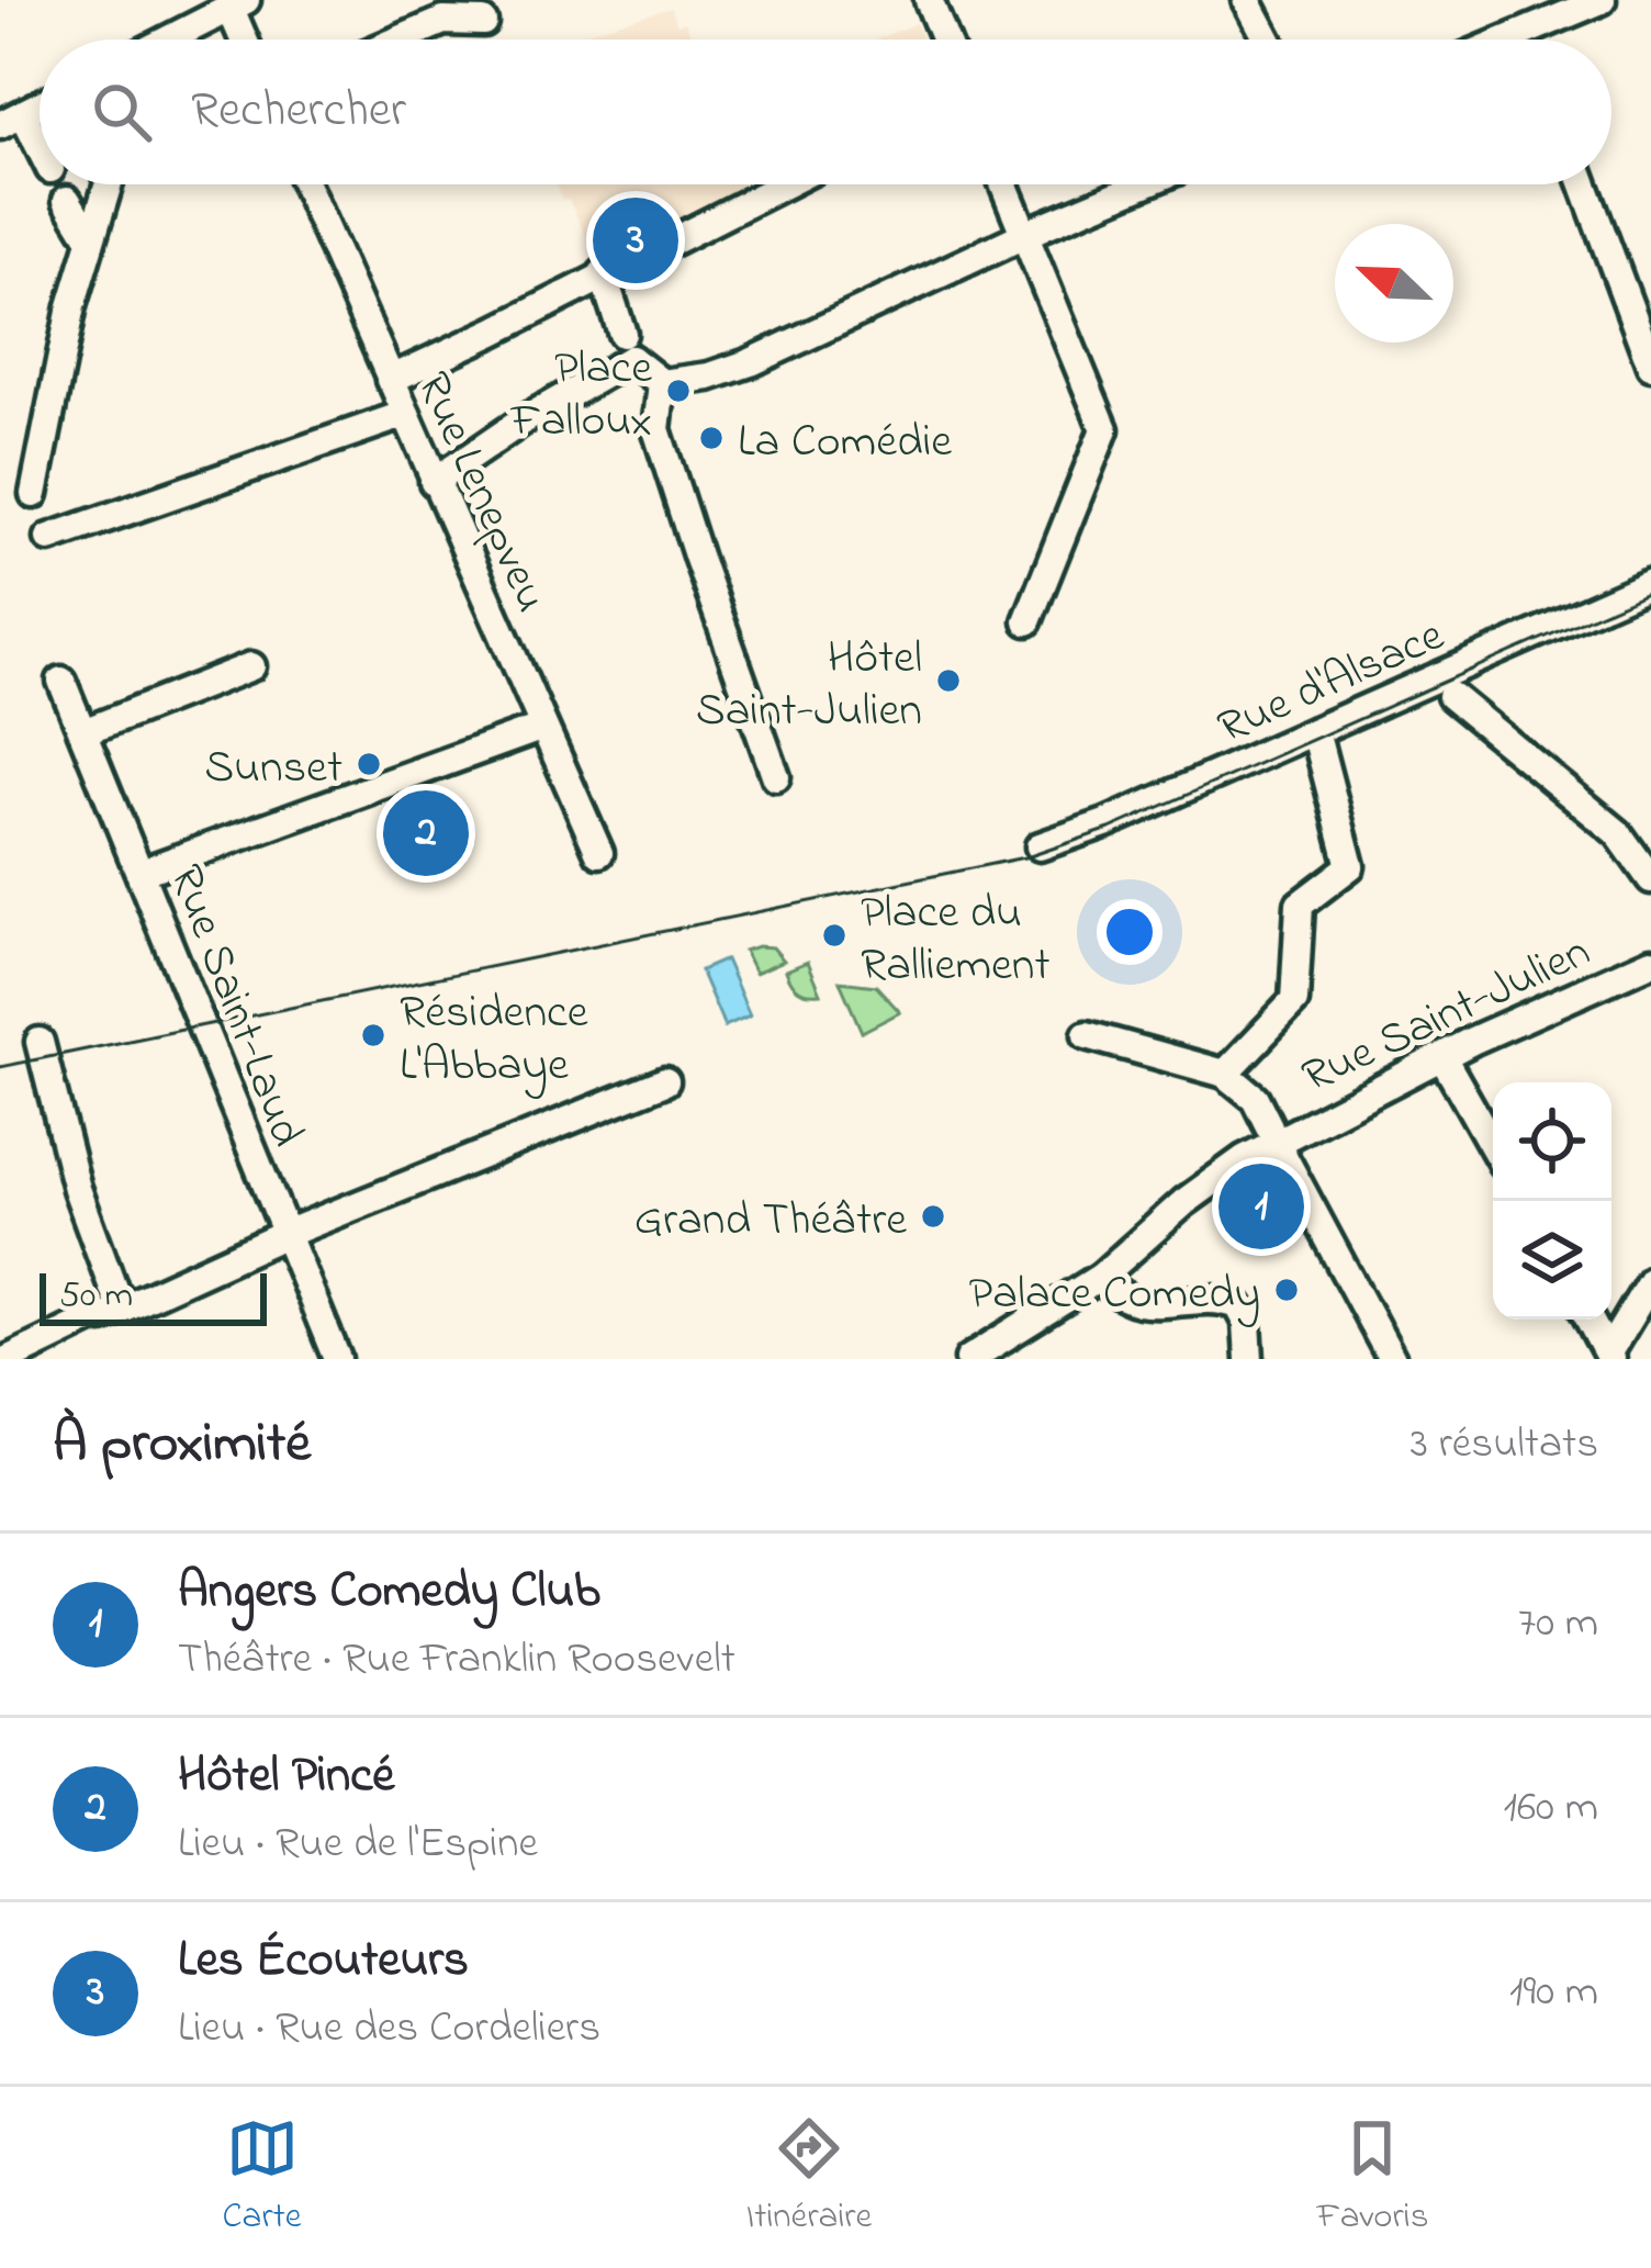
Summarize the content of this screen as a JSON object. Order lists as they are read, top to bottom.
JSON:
{
  "streets": {
    "street": [
      "Rue Lenepveu",
      "Rue d'Alsace",
      "Rue Saint-Laud",
      "Rue Saint-Julien"
    ]
  },
  "places": [
    "Place Falloux",
    "La Comédie",
    "Hôtel Saint-Julien",
    "Sunset",
    "Place du Ralliement",
    "Résidence L'Abbaye",
    "Grand Théâtre",
    "Palace Comedy"
  ],
  "scale_bar": "50 m",
  "north": "top left",
  "page": {
    "search": "Rechercher",
    "pins": ["3", "2", "1"],
    "scale": "50 m",
    "heading": ["À proximité", "3 résultats"],
    "list": [
      {
        "mark": "1",
        "name": "Angers Comedy Club",
        "note": "Théâtre · Rue Franklin Roosevelt",
        "value": "70 m"
      },
      {
        "mark": "2",
        "name": "Hôtel Pincé",
        "note": "Lieu · Rue de l'Espine",
        "value": "160 m"
      },
      {
        "mark": "3",
        "name": "Les Écouteurs",
        "note": "Lieu · Rue des Cordeliers",
        "value": "190 m"
      }
    ],
    "nav": ["Carte", "Itinéraire", "Favoris"]
  }
}
